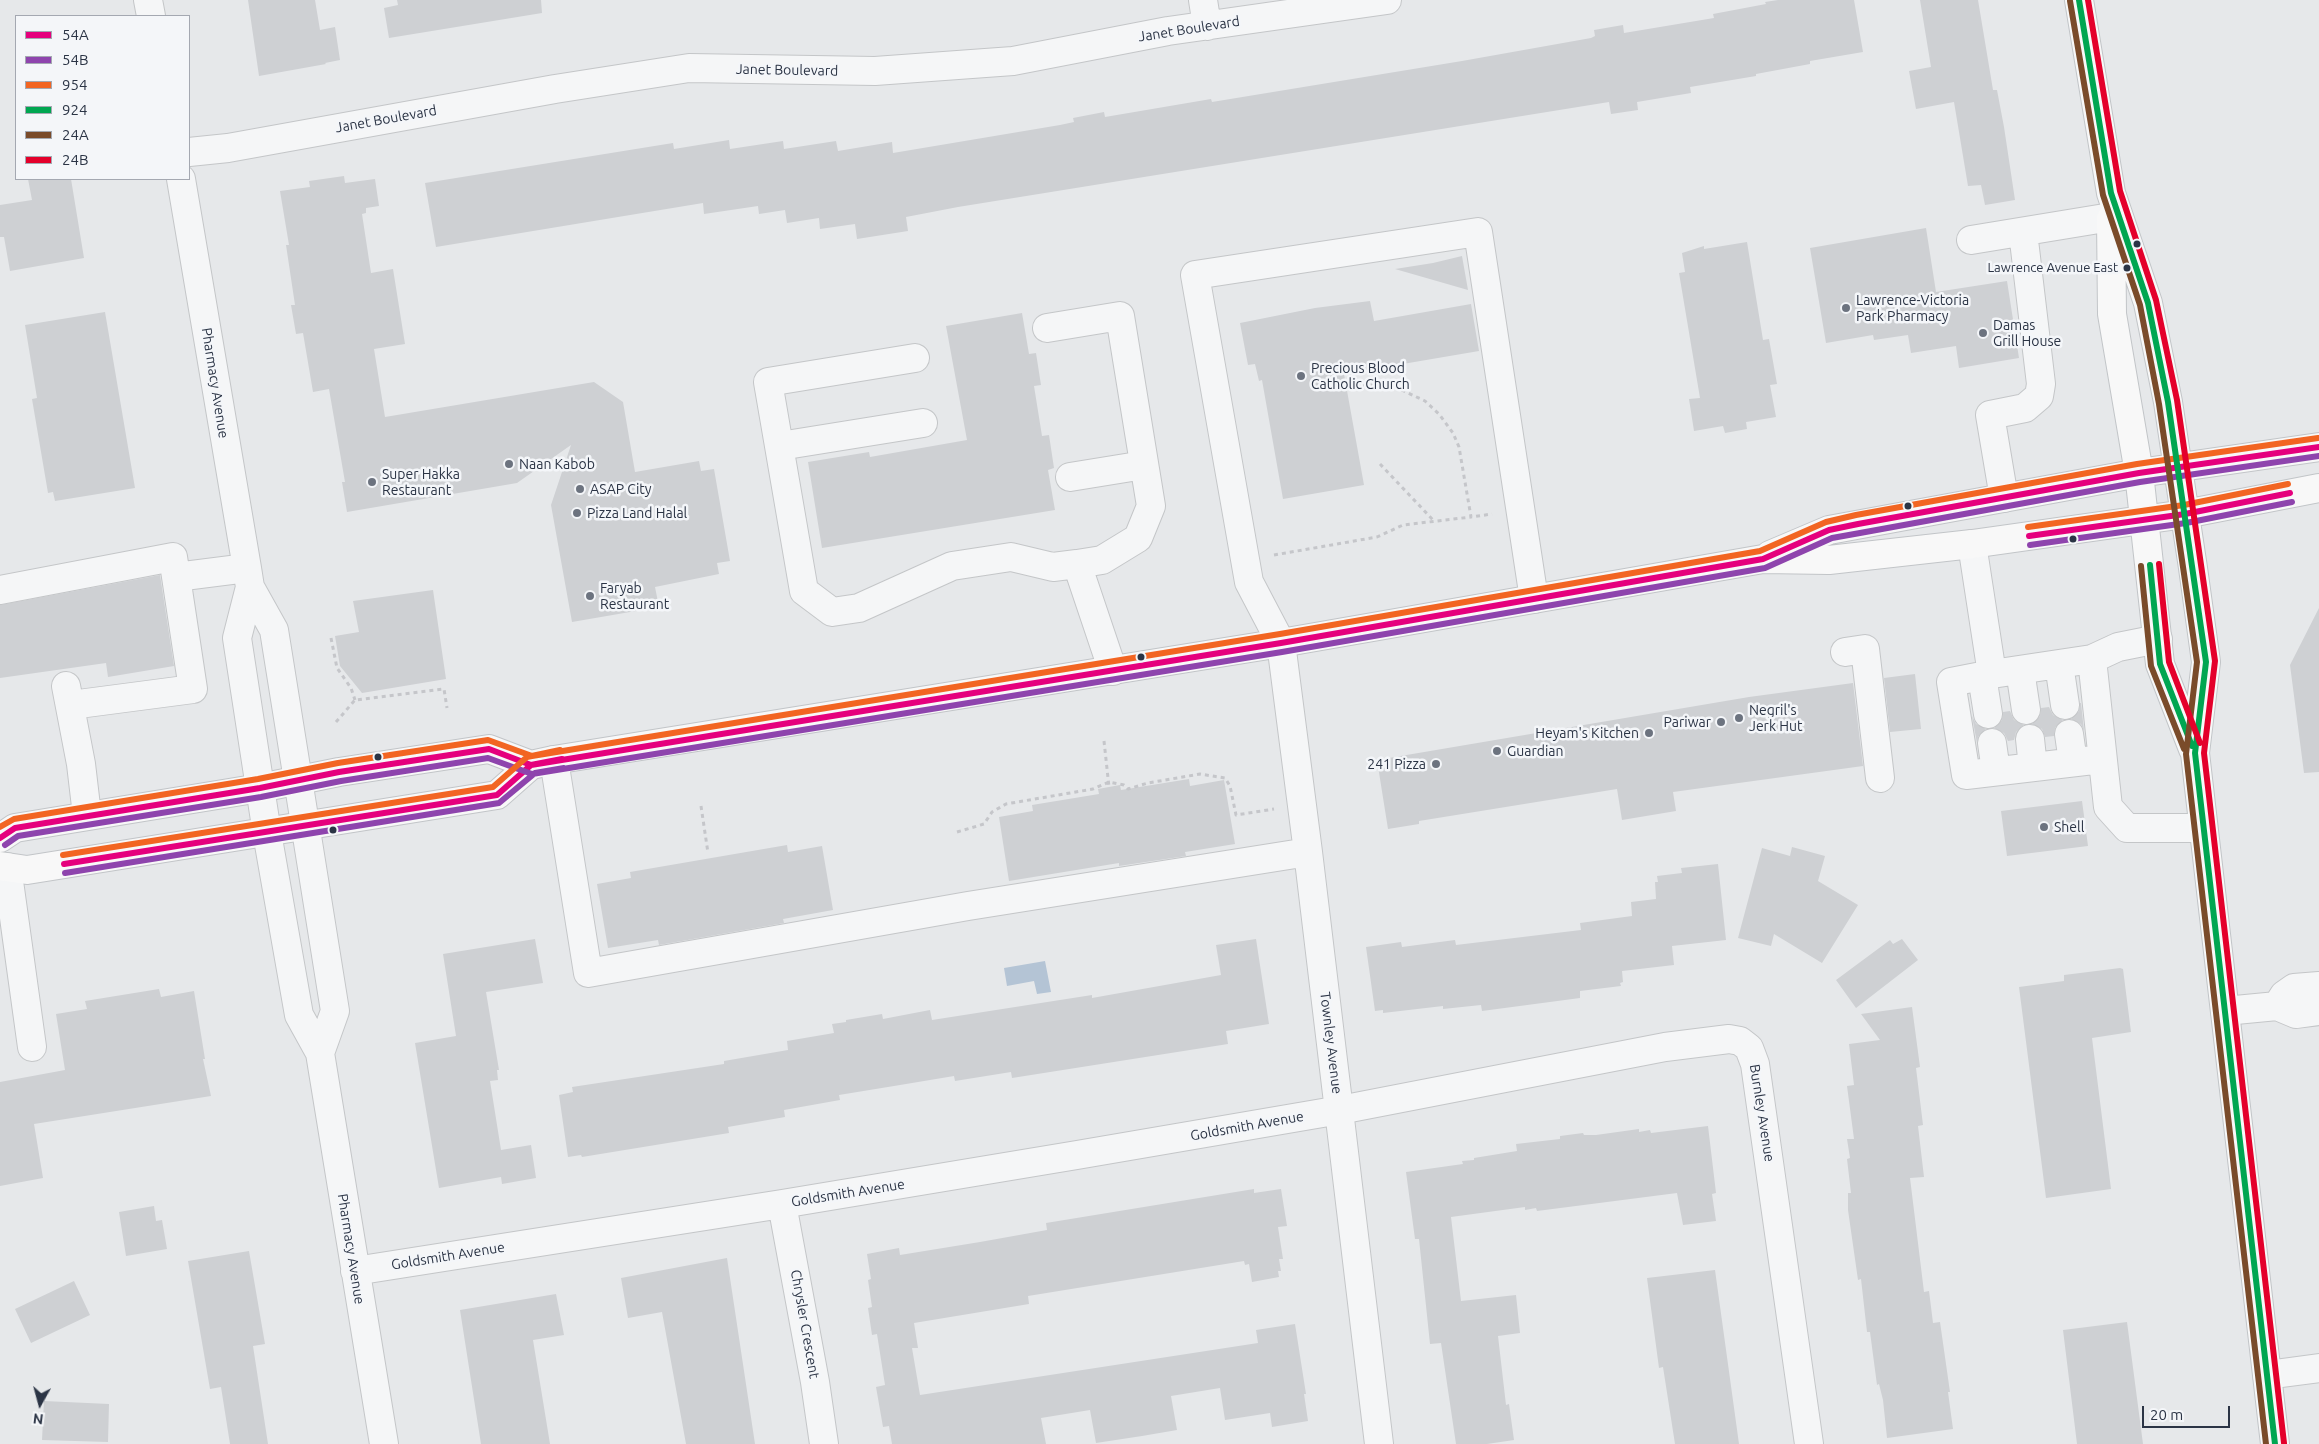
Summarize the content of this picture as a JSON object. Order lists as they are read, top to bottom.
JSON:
{
  "streets": {
    "street": [
      "Janet Boulevard",
      "Pharmacy Avenue",
      "Townley Avenue",
      "Burnley Avenue",
      "Goldsmith Avenue",
      "Chrysler Crescent"
    ]
  },
  "crossings": [
    ["Pharmacy Avenue", "Goldsmith Avenue"],
    ["Townley Avenue", "Burnley Avenue"],
    ["Townley Avenue", "Goldsmith Avenue"],
    ["Burnley Avenue", "Goldsmith Avenue"],
    ["Goldsmith Avenue", "Chrysler Crescent"]
  ],
  "places": [
    "Lawrence Avenue East",
    "Lawrence-Victoria Park Pharmacy",
    "Damas Grill House",
    "Precious Blood Catholic Church",
    "Naan Kabob",
    "Super Hakka Restaurant",
    "ASAP City",
    "Pizza Land Halal",
    "Faryab Restaurant",
    "Negril's Jerk Hut",
    "Pariwar",
    "Heyam's Kitchen",
    "Guardian",
    "241 Pizza",
    "Shell"
  ],
  "lines": [
    "transit line 924",
    "transit line 24B",
    "transit line 24A",
    "transit line 954",
    "transit line 54A",
    "transit line 54B"
  ],
  "legend": [
    "54A",
    "54B",
    "954",
    "924",
    "24A",
    "24B"
  ],
  "scale_bar": "20 m",
  "north": "bottom"
}
